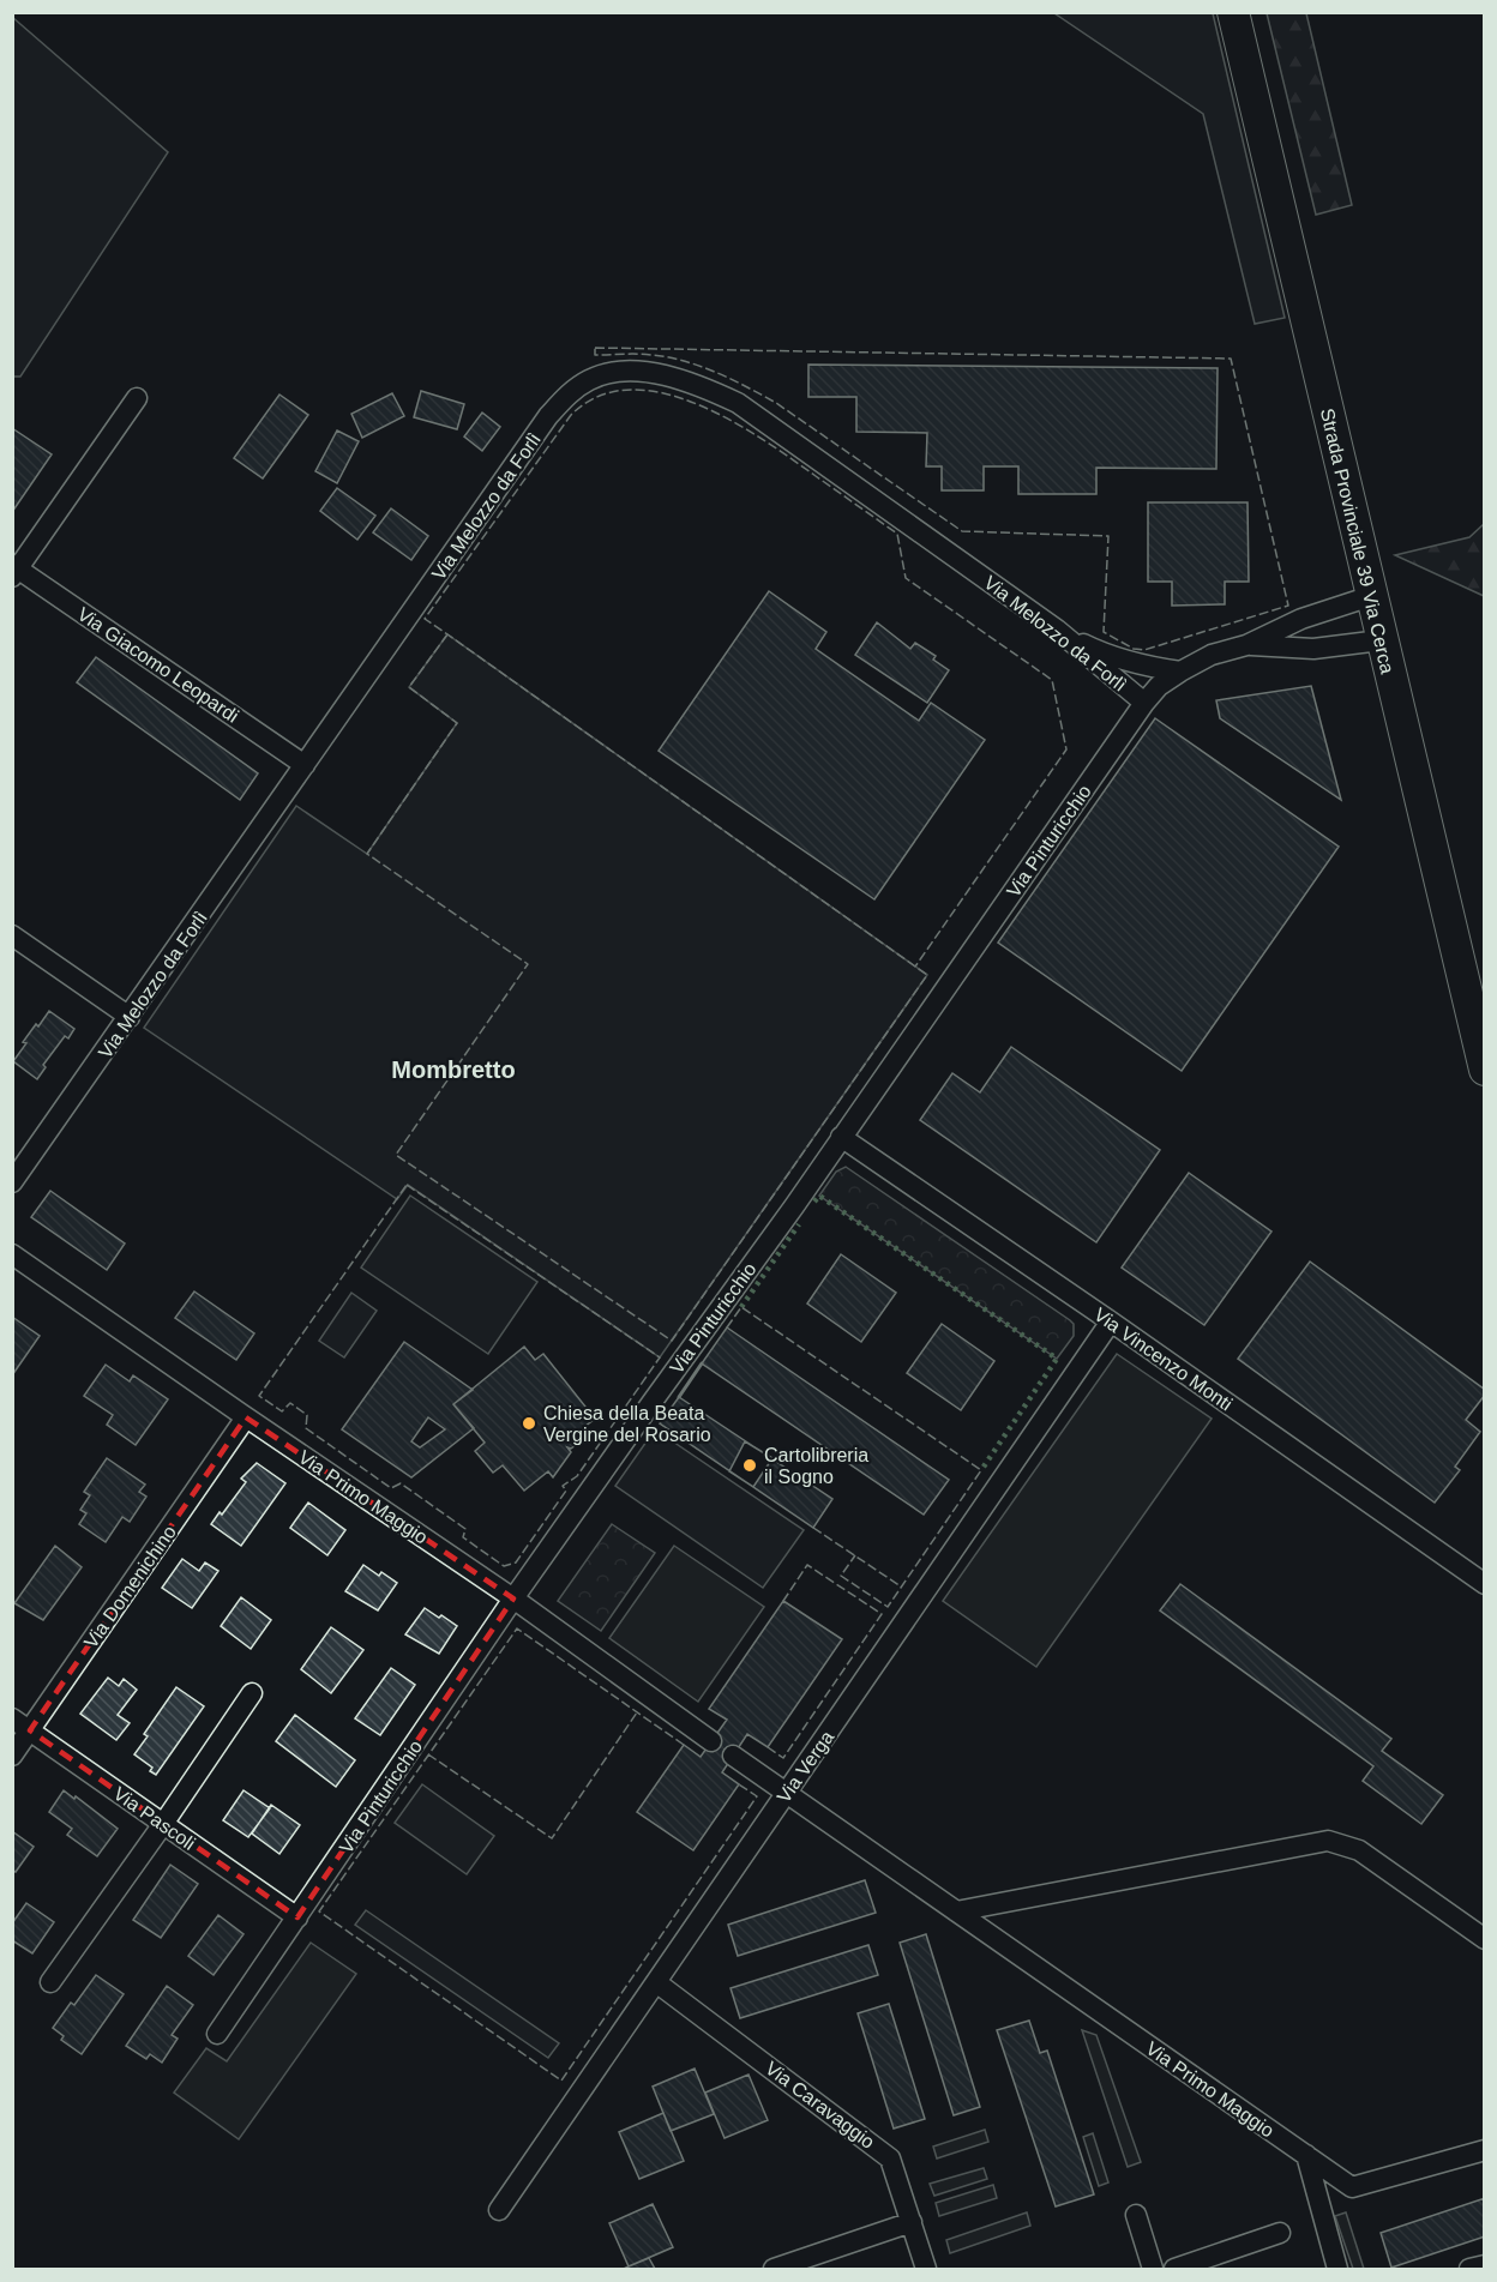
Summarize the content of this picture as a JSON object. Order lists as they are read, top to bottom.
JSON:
{
  "streets": {
    "main road": ["Strada Provinciale 39 Via Cerca"],
    "street": [
      "Via Melozzo da Forlì",
      "Via Giacomo Leopardi",
      "Via Pinturicchio",
      "Via Vincenzo Monti",
      "Via Primo Maggio",
      "Via Domenichino",
      "Via Verga",
      "Via Pascoli",
      "Via Caravaggio"
    ]
  },
  "crossings": [
    ["Via Melozzo da Forlì", "Via Giacomo Leopardi"],
    ["Via Melozzo da Forlì", "Via Pinturicchio"],
    ["Via Pinturicchio", "Via Vincenzo Monti"],
    ["Via Pinturicchio", "Via Primo Maggio"],
    ["Via Pinturicchio", "Via Pascoli"],
    ["Via Vincenzo Monti", "Via Verga"],
    ["Via Primo Maggio", "Via Domenichino"],
    ["Via Primo Maggio", "Via Verga"],
    ["Via Domenichino", "Via Pascoli"],
    ["Via Verga", "Via Caravaggio"]
  ],
  "districts": ["Mombretto"],
  "places": ["Chiesa della Beata Vergine del Rosario", "Cartolibreria il Sogno"]
}
